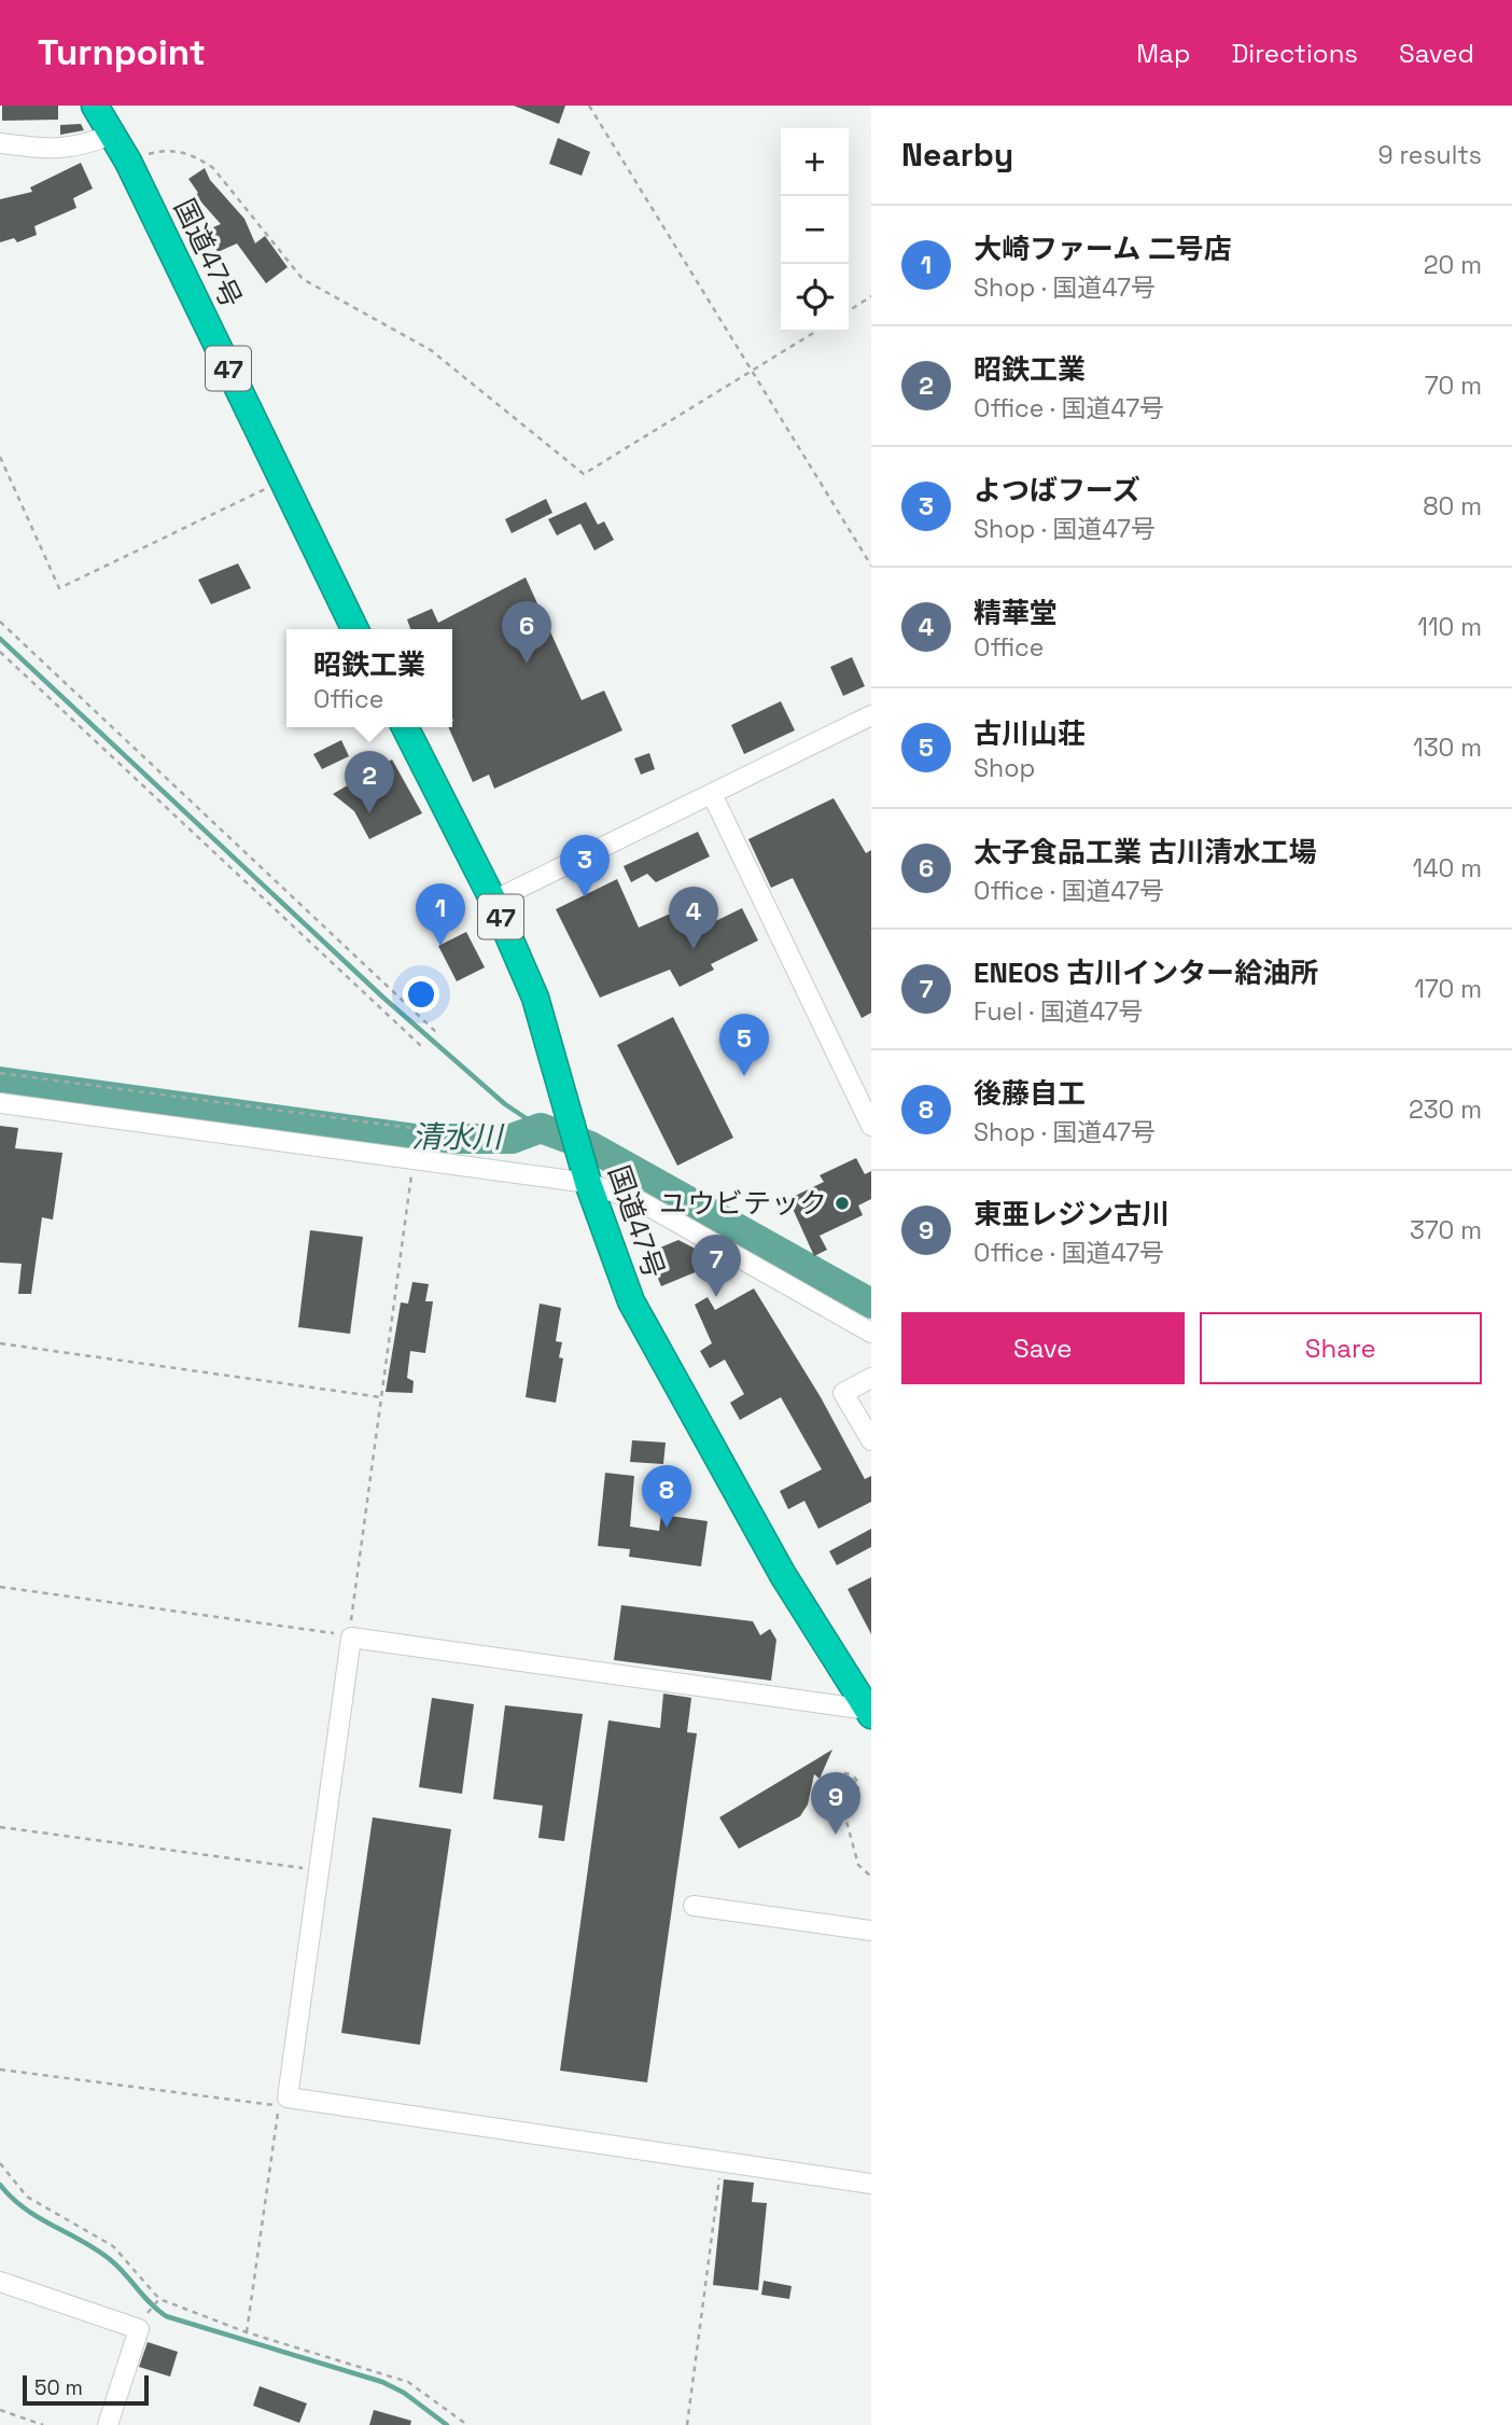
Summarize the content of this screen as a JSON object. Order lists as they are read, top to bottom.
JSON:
{
  "streets": {
    "highway": ["国道47号", "47"]
  },
  "water": ["清水川"],
  "places": ["ユウビテック"],
  "scale_bar": "50 m",
  "page": {
    "header": "Turnpoint",
    "nav": ["Map", "Directions", "Saved"],
    "heading": ["Nearby", "9 results"],
    "map_buttons": ["+", "−"],
    "list": [
      {
        "mark": "1",
        "name": "大崎ファーム 二号店",
        "note": "Shop · 国道47号",
        "value": "20 m"
      },
      {
        "mark": "2",
        "name": "昭鉄工業",
        "note": "Office · 国道47号",
        "value": "70 m"
      },
      {
        "mark": "3",
        "name": "よつばフーズ",
        "note": "Shop · 国道47号",
        "value": "80 m"
      },
      {
        "mark": "4",
        "name": "精華堂",
        "note": "Office",
        "value": "110 m"
      },
      {
        "mark": "5",
        "name": "古川山荘",
        "note": "Shop",
        "value": "130 m"
      },
      {
        "mark": "6",
        "name": "太子食品工業 古川清水工場",
        "note": "Office · 国道47号",
        "value": "140 m"
      },
      {
        "mark": "7",
        "name": "ENEOS 古川インター給油所",
        "note": "Fuel · 国道47号",
        "value": "170 m"
      },
      {
        "mark": "8",
        "name": "後藤自工",
        "note": "Shop · 国道47号",
        "value": "230 m"
      },
      {
        "mark": "9",
        "name": "東亜レジン古川",
        "note": "Office · 国道47号",
        "value": "370 m"
      }
    ],
    "pins": [
      "6",
      "2",
      "3",
      "1",
      "4",
      "5",
      "7",
      "8",
      "9"
    ],
    "popup": ["昭鉄工業", "Office"],
    "buttons": ["Save", "Share"],
    "scale": "50 m"
  }
}
